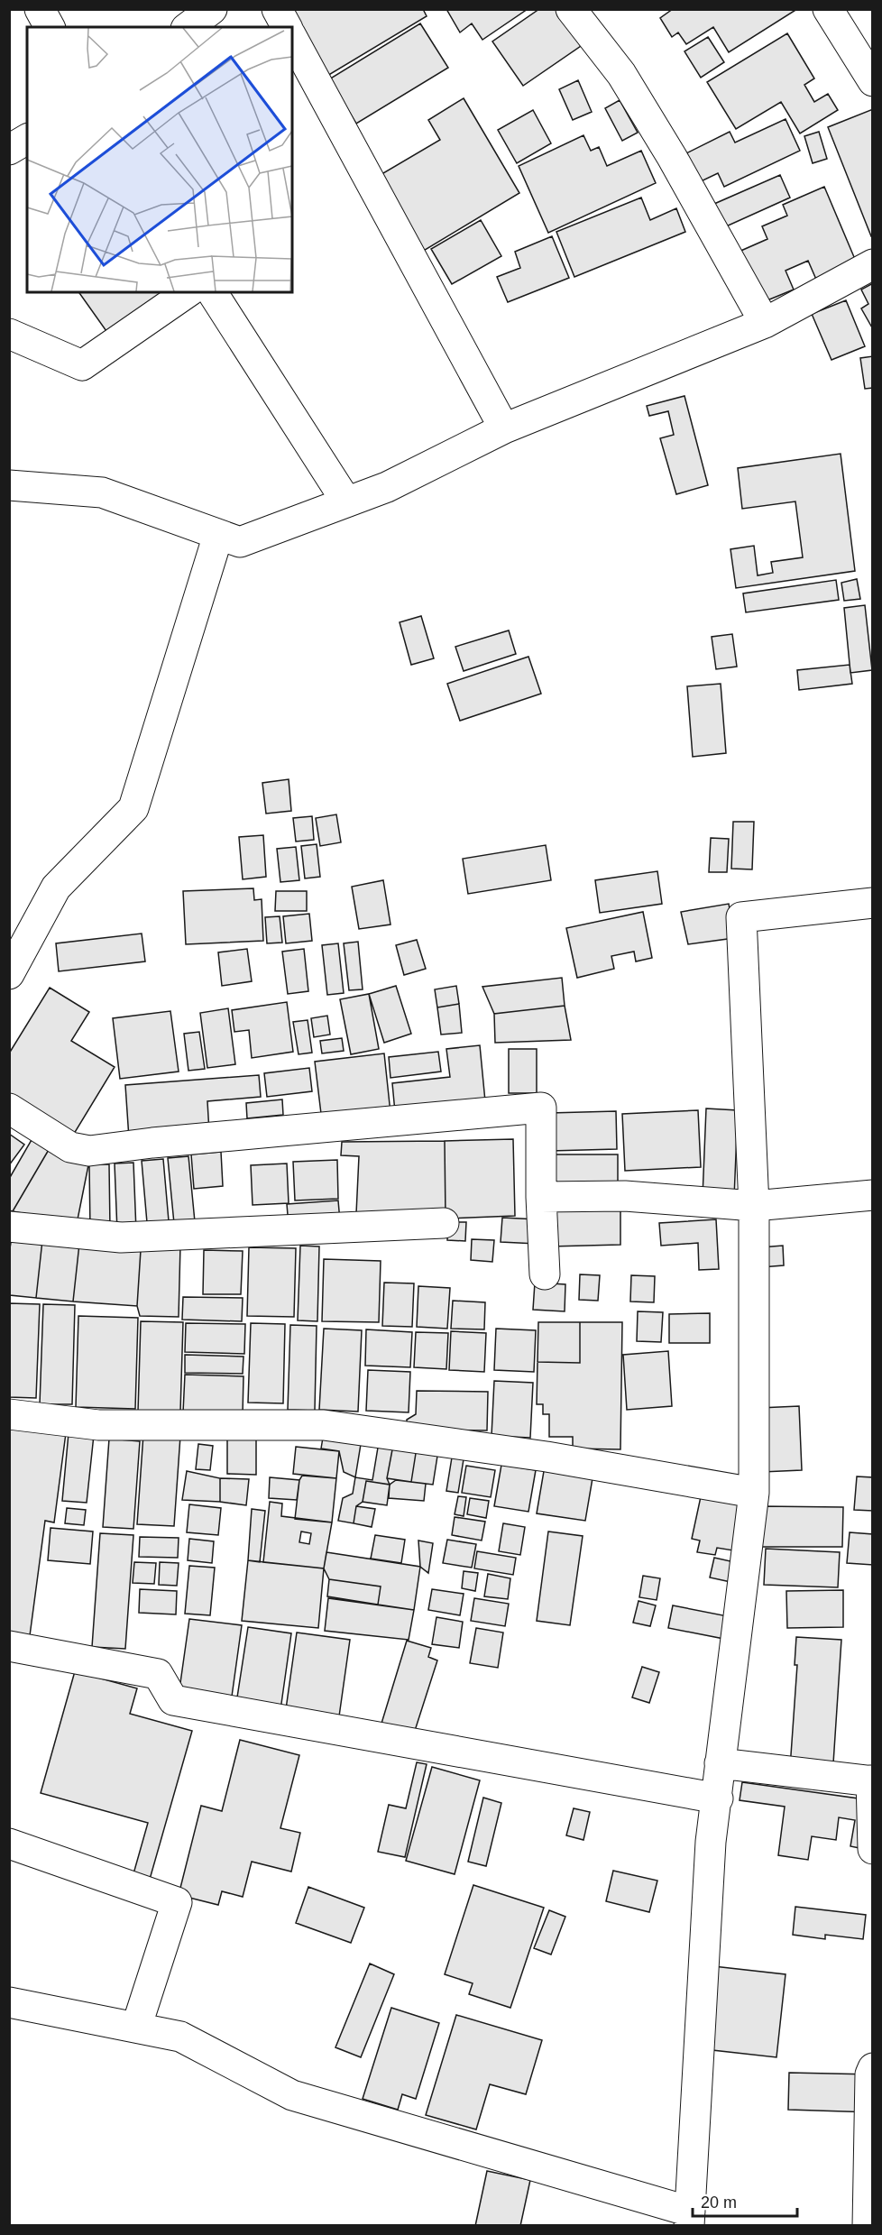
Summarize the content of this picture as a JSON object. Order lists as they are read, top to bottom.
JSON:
{
  "scale_bar": "20 m"
}
